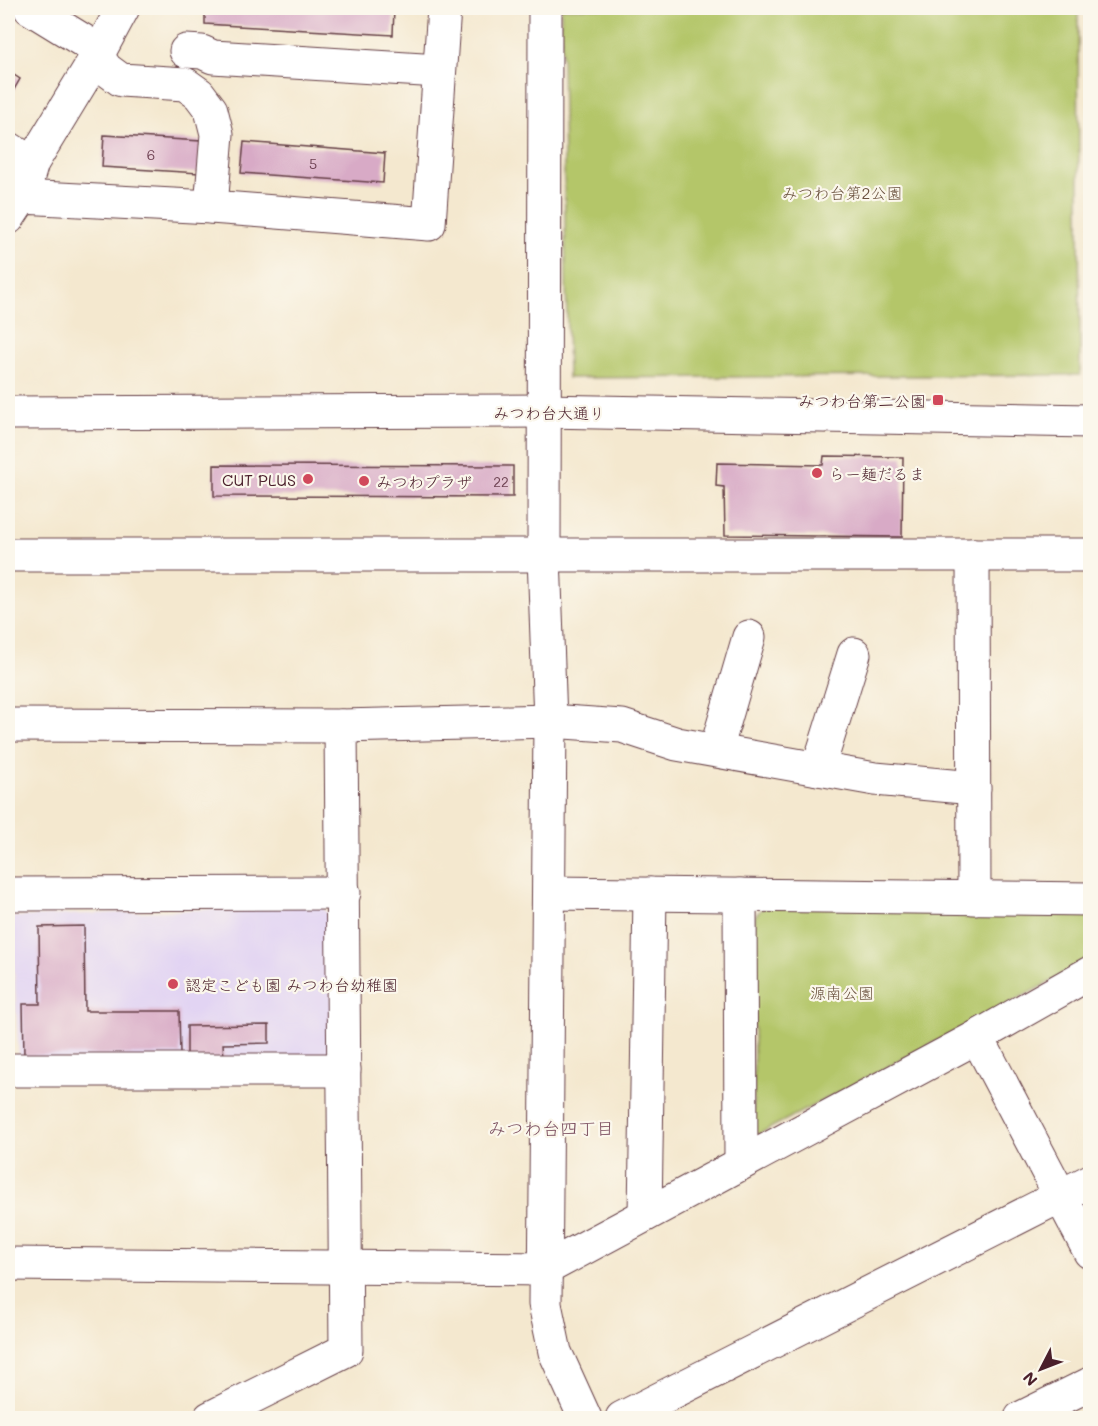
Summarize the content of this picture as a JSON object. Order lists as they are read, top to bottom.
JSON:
{
  "streets": {
    "street": ["みつわ台大通り"]
  },
  "districts": ["みつわ台四丁目"],
  "parks": ["みつわ台第2公園", "源南公園"],
  "places": {
    "transit": ["みつわ台第二公園"],
    "other": [
      "らー麺だるま",
      "CUT PLUS",
      "みつわプラザ",
      "認定こども園 みつわ台幼稚園"
    ]
  },
  "house_numbers": ["6", "5", "22"],
  "north": "bottom left"
}
